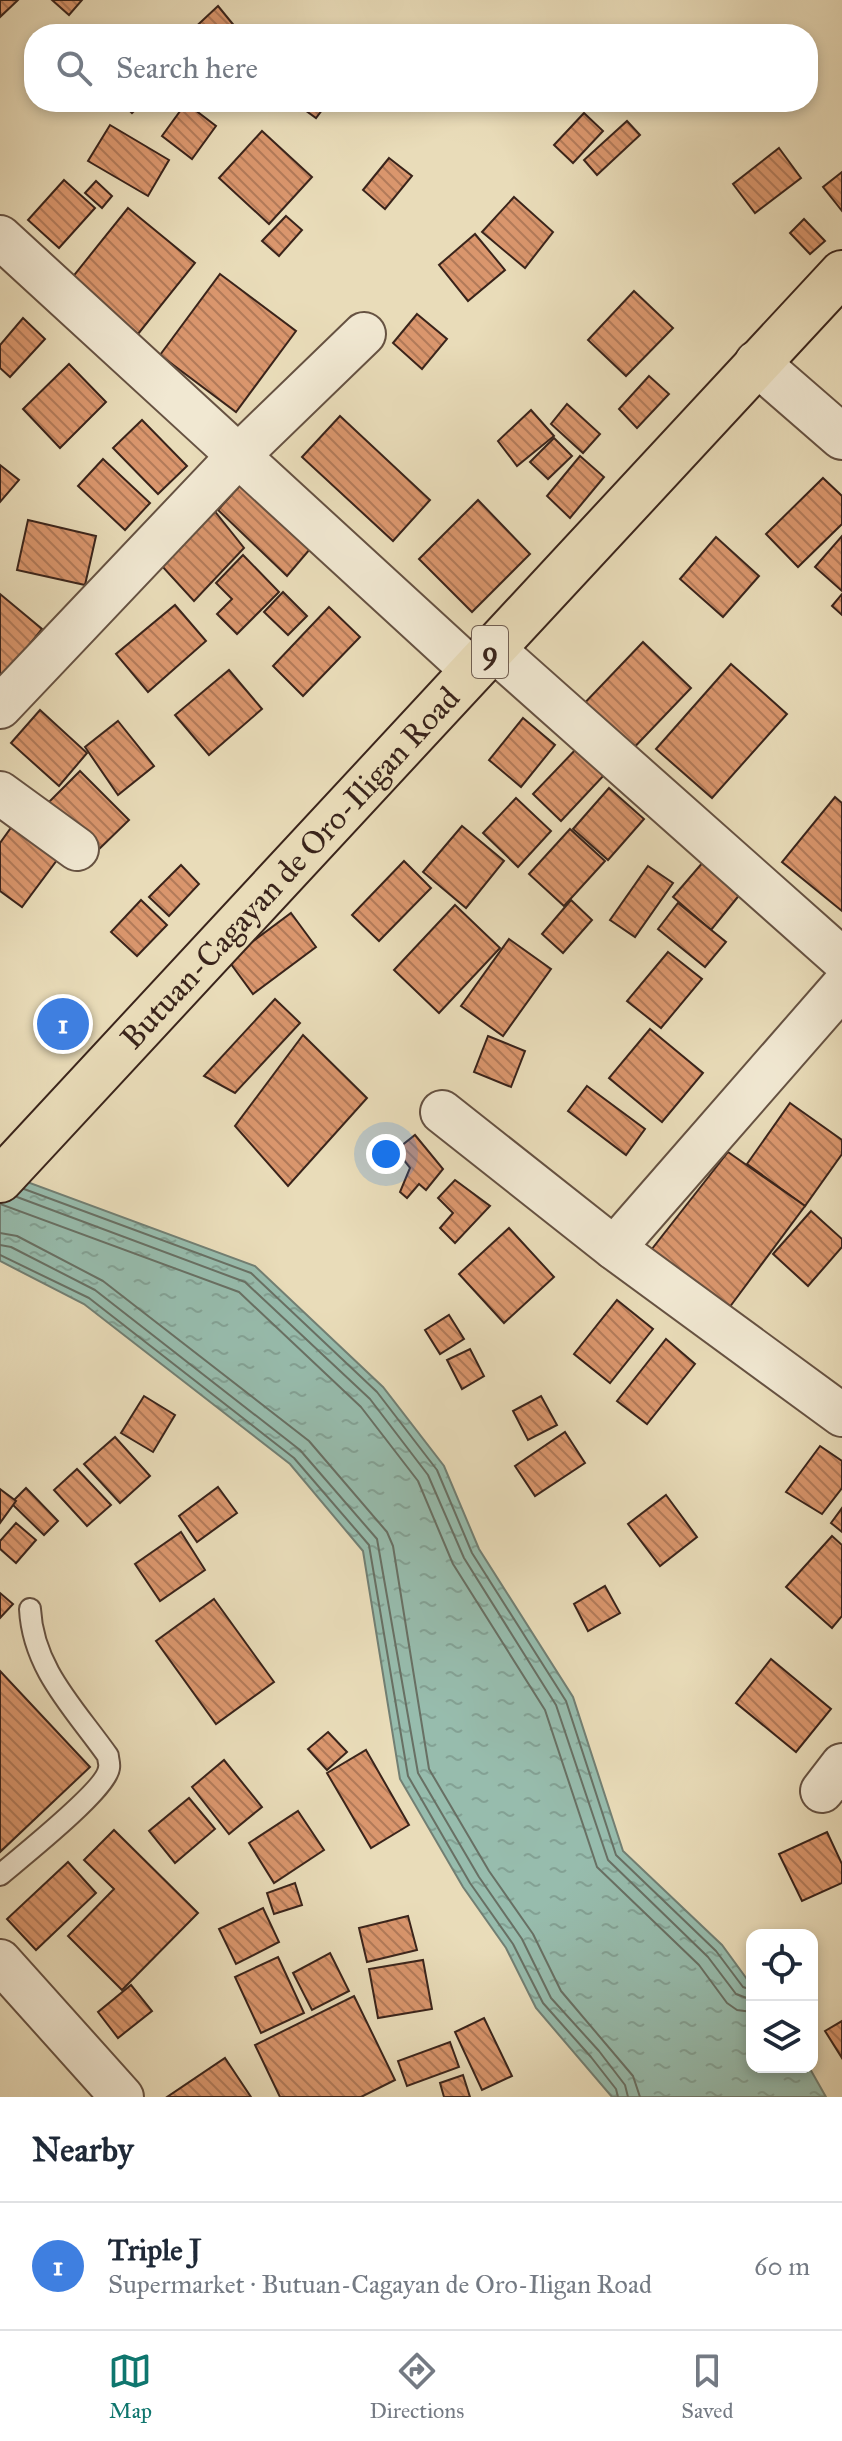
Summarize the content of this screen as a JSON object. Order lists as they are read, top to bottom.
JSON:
{
  "streets": {
    "highway": ["9", "Butuan-Cagayan de Oro-Iligan Road"]
  },
  "page": {
    "search": "Search here",
    "pins": "1",
    "heading": "Nearby",
    "list": [
      {
        "mark": "1",
        "name": "Triple J",
        "note": "Supermarket · Butuan-Cagayan de Oro-Iligan Road",
        "value": "60 m"
      }
    ],
    "nav": ["Map", "Directions", "Saved"]
  }
}
